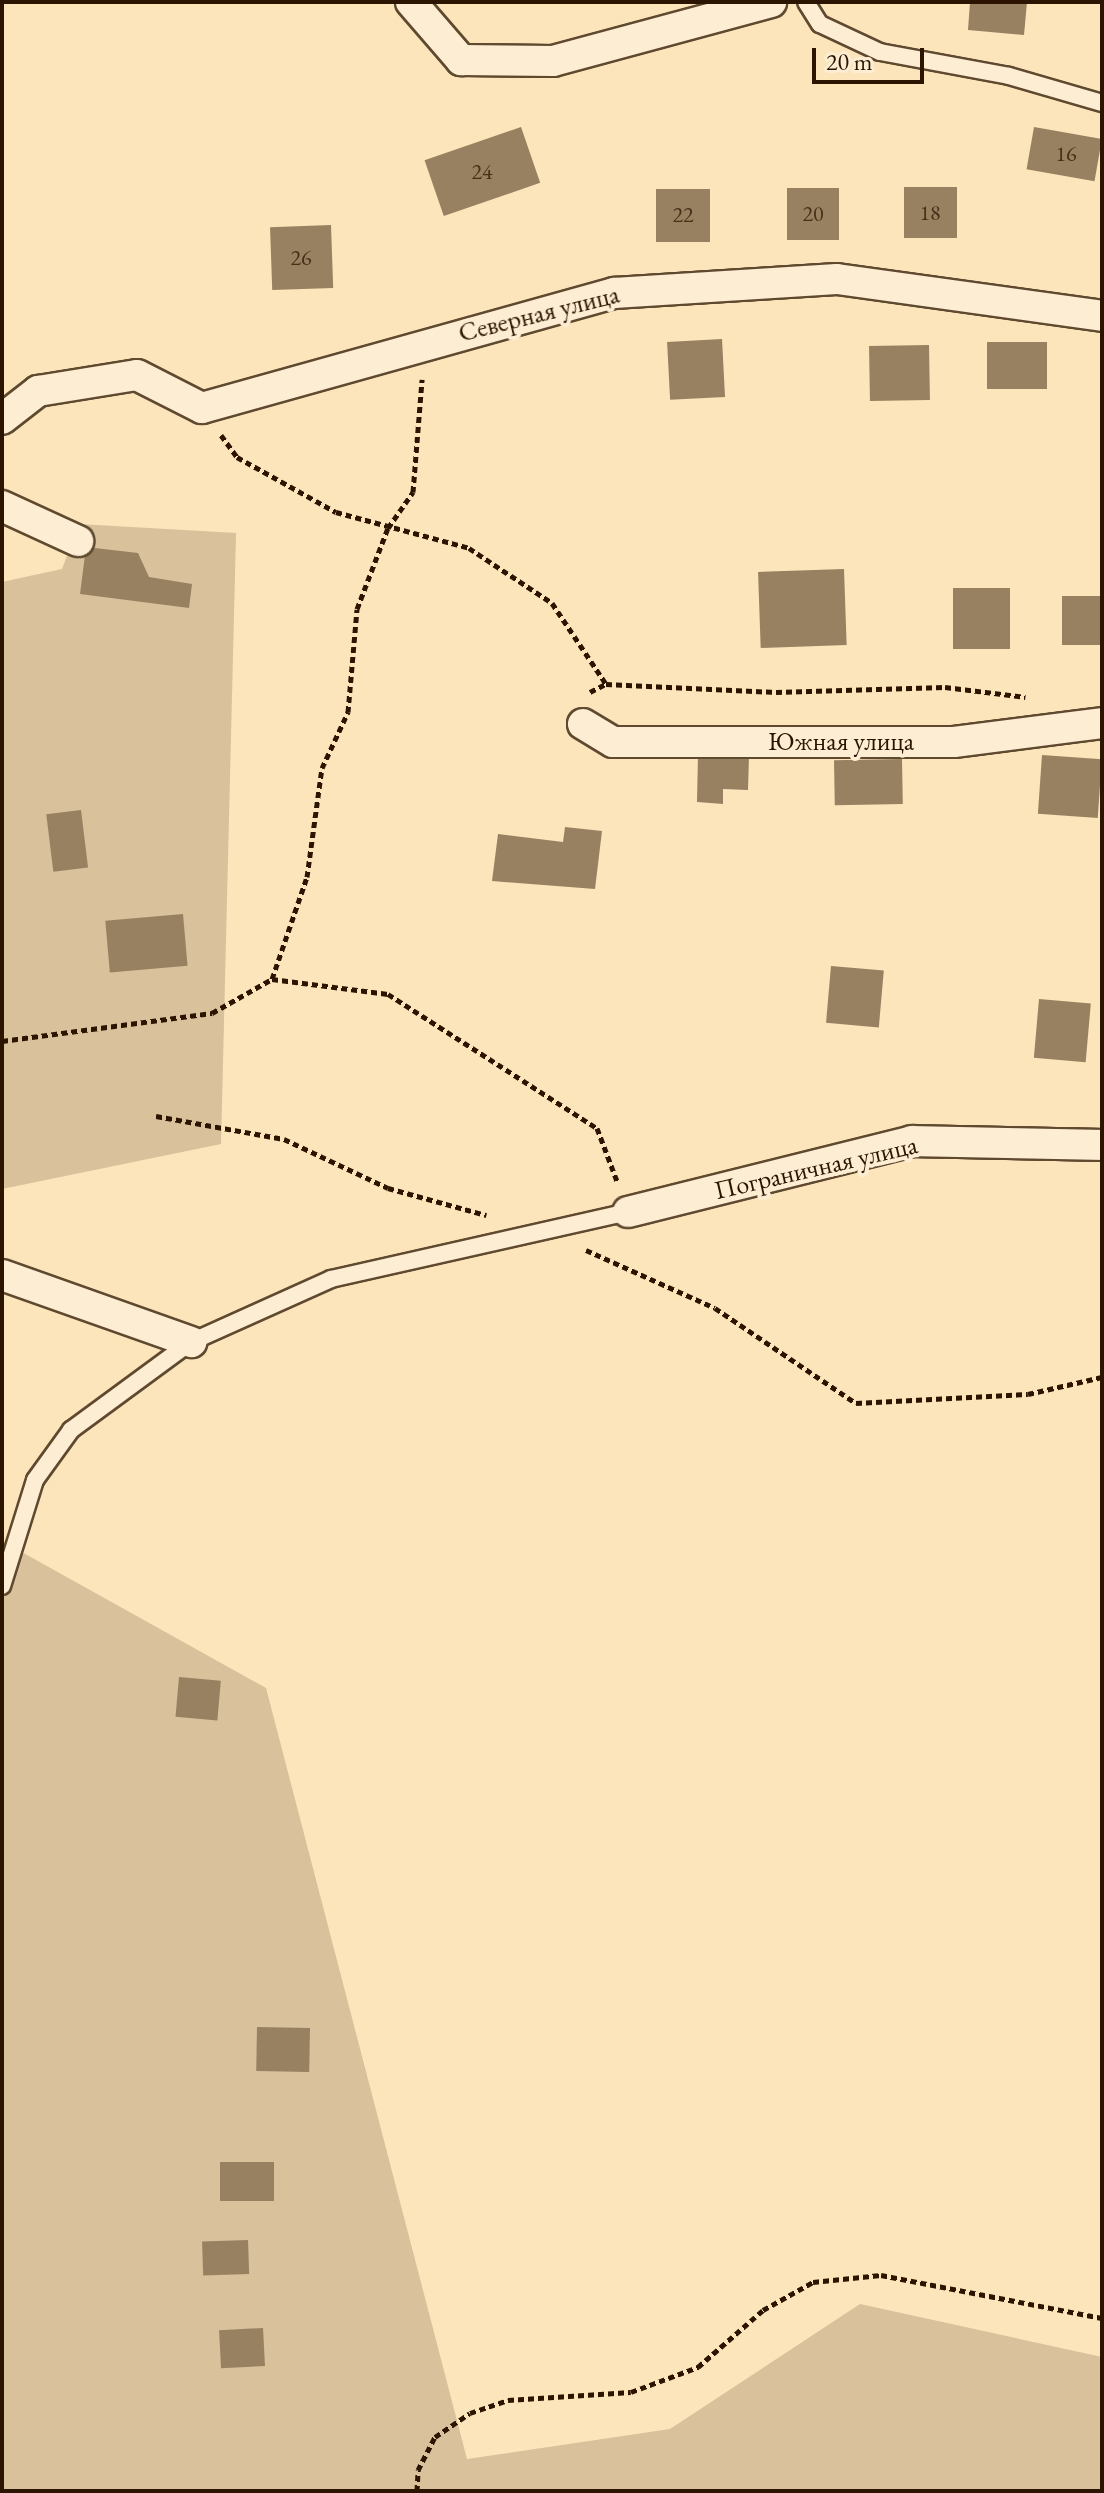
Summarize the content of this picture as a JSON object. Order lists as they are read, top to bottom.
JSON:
{
  "streets": {
    "street": ["Северная улица", "Южная улица", "Пограничная улица"]
  },
  "house_numbers": [
    "16",
    "24",
    "18",
    "20",
    "22",
    "26"
  ],
  "scale_bar": "20 m"
}
